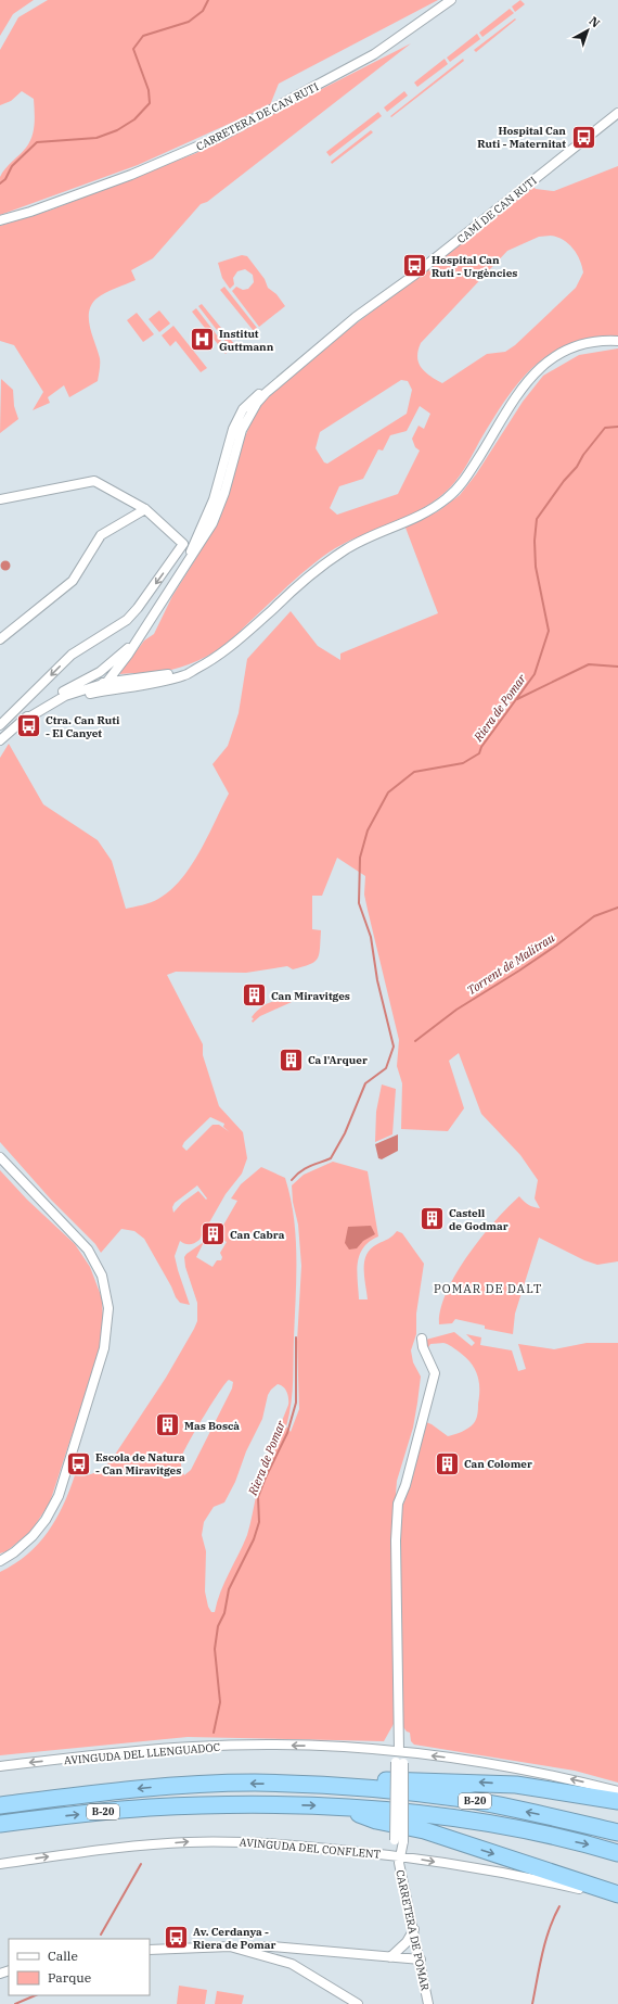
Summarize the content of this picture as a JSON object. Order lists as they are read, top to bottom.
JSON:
{
  "streets": {
    "highway": ["B-20"],
    "street": [
      "CARRETERA DE CAN RUTI",
      "CAMÍ DE CAN RUTI",
      "AVINGUDA DEL LLENGUADOC",
      "AVINGUDA DEL CONFLENT",
      "CARRETERA DE POMAR"
    ]
  },
  "crossings": [
    ["AVINGUDA DEL LLENGUADOC", "CARRETERA DE POMAR"],
    ["AVINGUDA DEL CONFLENT", "CARRETERA DE POMAR"]
  ],
  "one_way": ["AVINGUDA DEL LLENGUADOC", "AVINGUDA DEL CONFLENT"],
  "districts": ["POMAR DE DALT"],
  "water": ["Riera de Pomar", "Torrent de Malitrau"],
  "places": {
    "bus stop": [
      "Hospital Can Ruti - Maternitat",
      "Hospital Can Ruti - Urgències",
      "Ctra. Can Ruti - El Canyet",
      "Escola de Natura - Can Miravitges",
      "Av. Cerdanya - Riera de Pomar"
    ],
    "hospital": ["Institut Guttmann"],
    "building": [
      "Can Miravitges",
      "Ca l'Arquer",
      "Castell de Godmar",
      "Can Cabra",
      "Mas Boscà",
      "Can Colomer"
    ]
  },
  "legend": ["Calle", "Parque"],
  "north": "top right"
}
